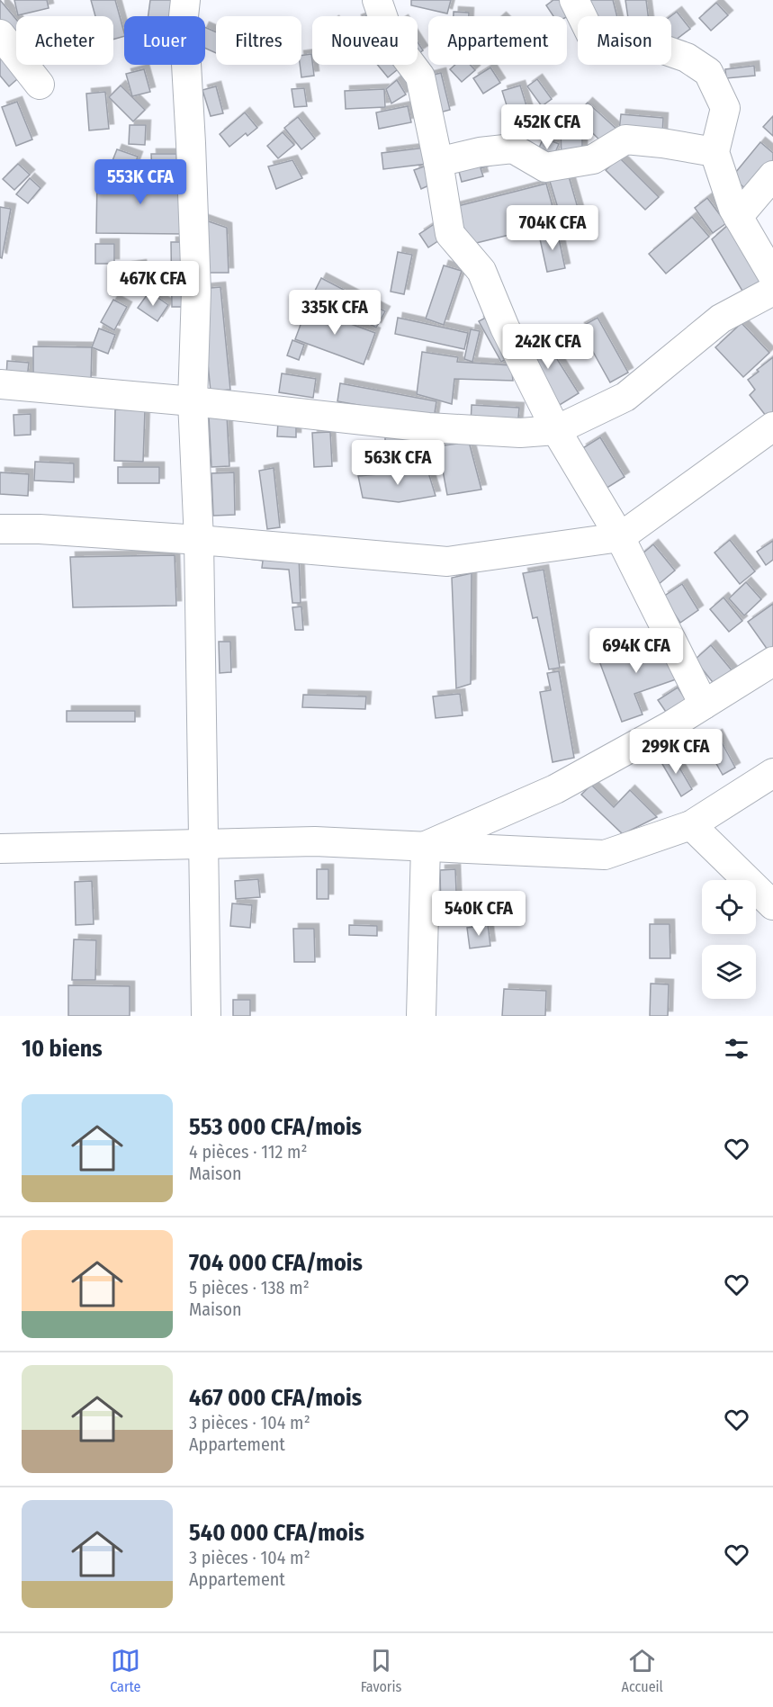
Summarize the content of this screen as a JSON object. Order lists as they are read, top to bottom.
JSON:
{
  "page": {
    "chip": [
      "Acheter",
      "Louer",
      "Filtres",
      "Nouveau",
      "Appartement",
      "Maison"
    ],
    "price": [
      "452K CFA",
      "553K CFA",
      "704K CFA",
      "467K CFA",
      "335K CFA",
      "242K CFA",
      "563K CFA",
      "694K CFA",
      "299K CFA",
      "540K CFA"
    ],
    "heading": "10 biens",
    "list": [
      {
        "name": "553 000 CFA/mois",
        "note": "4 pièces · 112 m² · Maison"
      },
      {
        "name": "704 000 CFA/mois",
        "note": "5 pièces · 138 m² · Maison"
      },
      {
        "name": "467 000 CFA/mois",
        "note": "3 pièces · 104 m² · Appartement"
      },
      {
        "name": "540 000 CFA/mois",
        "note": "3 pièces · 104 m² · Appartement"
      }
    ],
    "tabs": ["Carte", "Favoris", "Accueil"]
  }
}
